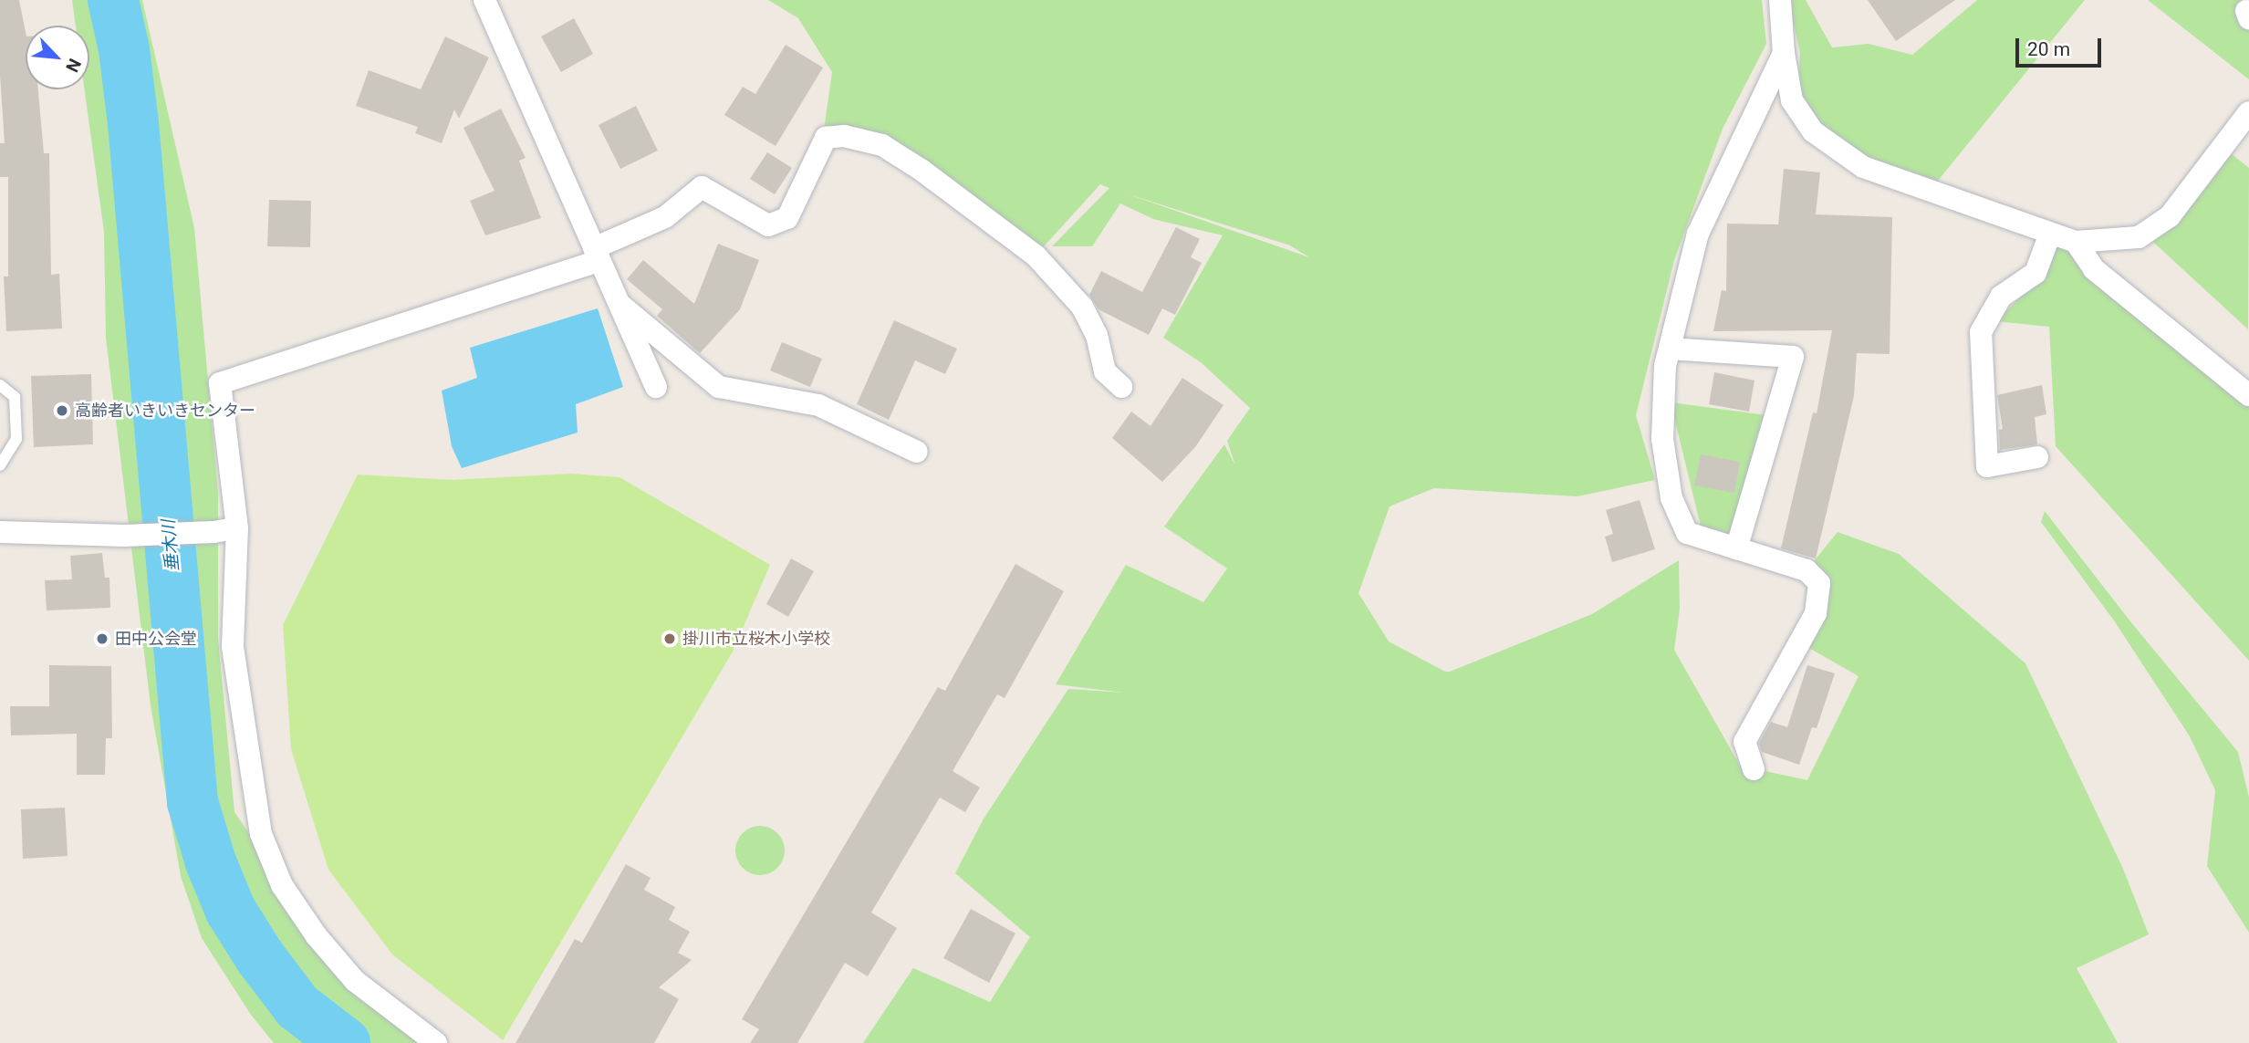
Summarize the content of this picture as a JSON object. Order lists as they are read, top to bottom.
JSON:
{
  "water": ["垂木川"],
  "places": ["高齢者いきいきセンター", "田中公会堂", "掛川市立桜木小学校"],
  "scale_bar": "20 m",
  "north": "bottom right"
}
